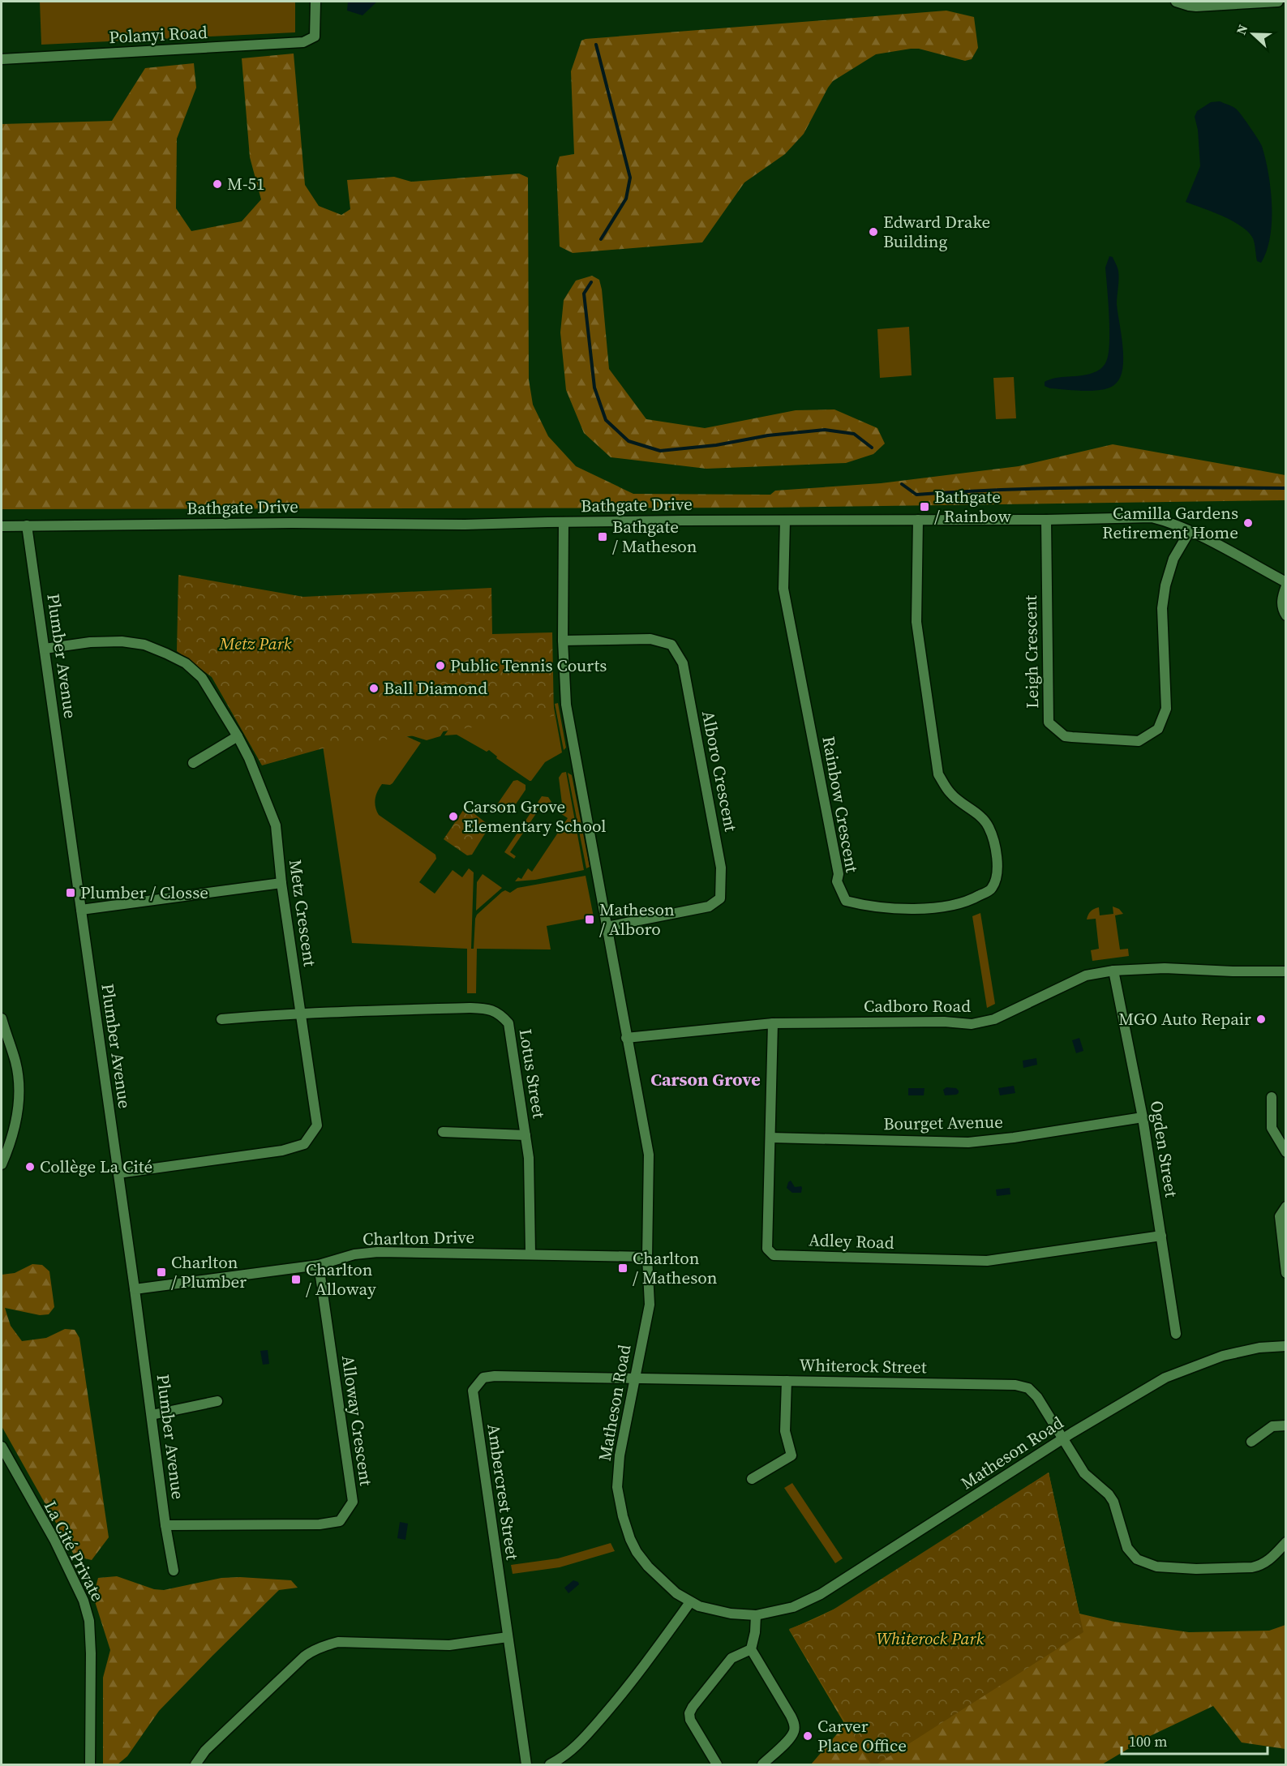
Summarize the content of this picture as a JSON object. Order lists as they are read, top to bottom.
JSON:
{
  "streets": {
    "street": [
      "Polanyi Road",
      "Bathgate Drive",
      "Leigh Crescent",
      "Plumber Avenue",
      "Alboro Crescent",
      "Rainbow Crescent",
      "Metz Crescent",
      "Cadboro Road",
      "Lotus Street",
      "Bourget Avenue",
      "Ogden Street",
      "Charlton Drive",
      "Adley Road",
      "Whiterock Street",
      "Matheson Road",
      "Alloway Crescent",
      "Ambercrest Street",
      "La Cité Private"
    ]
  },
  "crossings": [
    ["Bathgate Drive", "Leigh Crescent"],
    ["Bathgate Drive", "Plumber Avenue"],
    ["Bathgate Drive", "Rainbow Crescent"],
    ["Bathgate Drive", "Matheson Road"],
    ["Plumber Avenue", "Metz Crescent"],
    ["Plumber Avenue", "Charlton Drive"],
    ["Plumber Avenue", "Alloway Crescent"],
    ["Alboro Crescent", "Matheson Road"],
    ["Metz Crescent", "Lotus Street"],
    ["Cadboro Road", "Ogden Street"],
    ["Cadboro Road", "Adley Road"],
    ["Cadboro Road", "Matheson Road"],
    ["Lotus Street", "Charlton Drive"],
    ["Bourget Avenue", "Ogden Street"],
    ["Bourget Avenue", "Adley Road"],
    ["Ogden Street", "Adley Road"],
    ["Charlton Drive", "Matheson Road"],
    ["Charlton Drive", "Alloway Crescent"],
    ["Whiterock Street", "Matheson Road"],
    ["Whiterock Street", "Ambercrest Street"],
    ["Matheson Road", "Ambercrest Street"]
  ],
  "districts": ["Carson Grove"],
  "parks": ["Metz Park", "Whiterock Park"],
  "places": {
    "other": [
      "M-51",
      "Edward Drake Building",
      "Camilla Gardens Retirement Home",
      "Public Tennis Courts",
      "Ball Diamond",
      "Carson Grove Elementary School",
      "MGO Auto Repair",
      "Collège La Cité",
      "Carver Place Office"
    ],
    "transit": [
      "Bathgate / Rainbow",
      "Bathgate / Matheson",
      "Plumber / Closse",
      "Matheson / Alboro",
      "Charlton / Matheson",
      "Charlton / Plumber",
      "Charlton / Alloway"
    ]
  },
  "scale_bar": "100 m",
  "north": "left"
}
